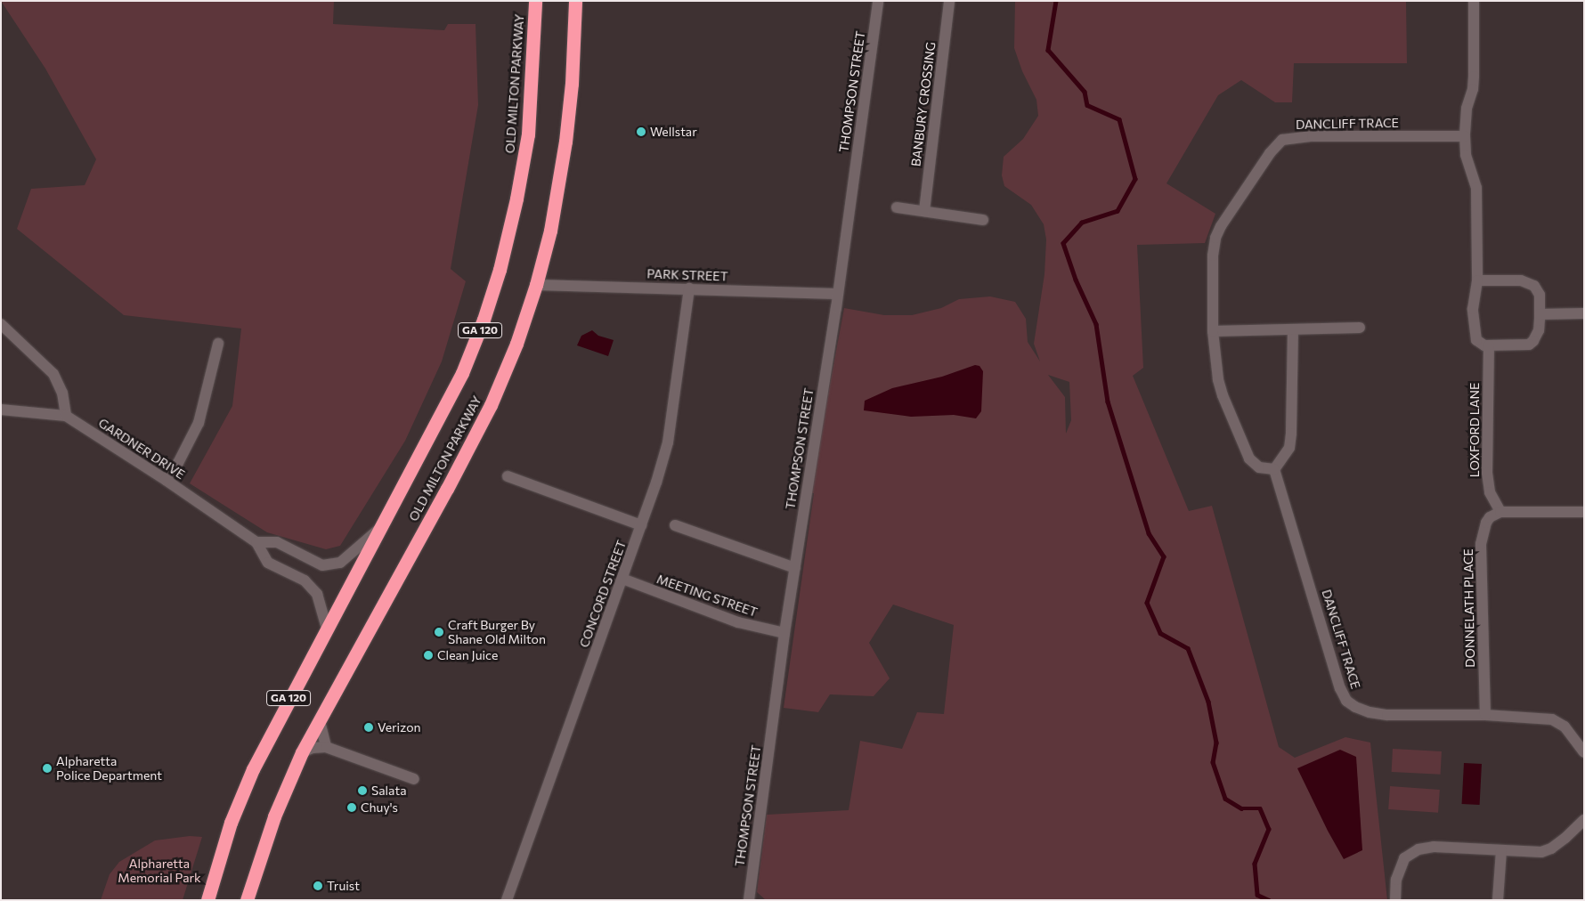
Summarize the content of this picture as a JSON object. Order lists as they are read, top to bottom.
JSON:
{
  "streets": {
    "highway": ["OLD MILTON PARKWAY", "GA 120"],
    "street": [
      "THOMPSON STREET",
      "BANBURY CROSSING",
      "DANCLIFF TRACE",
      "PARK STREET",
      "LOXFORD LANE",
      "GARDNER DRIVE",
      "CONCORD STREET",
      "MEETING STREET",
      "DONNELATH PLACE"
    ]
  },
  "crossings": [
    ["OLD MILTON PARKWAY", "PARK STREET"],
    ["OLD MILTON PARKWAY", "GARDNER DRIVE"],
    ["THOMPSON STREET", "PARK STREET"],
    ["THOMPSON STREET", "MEETING STREET"],
    ["DANCLIFF TRACE", "DONNELATH PLACE"],
    ["PARK STREET", "CONCORD STREET"],
    ["LOXFORD LANE", "DONNELATH PLACE"],
    ["CONCORD STREET", "MEETING STREET"]
  ],
  "parks": ["Alpharetta Memorial Park"],
  "places": [
    "Wellstar",
    "Craft Burger By Shane Old Milton",
    "Clean Juice",
    "Verizon",
    "Alpharetta Police Department",
    "Salata",
    "Chuy's",
    "Truist"
  ]
}
